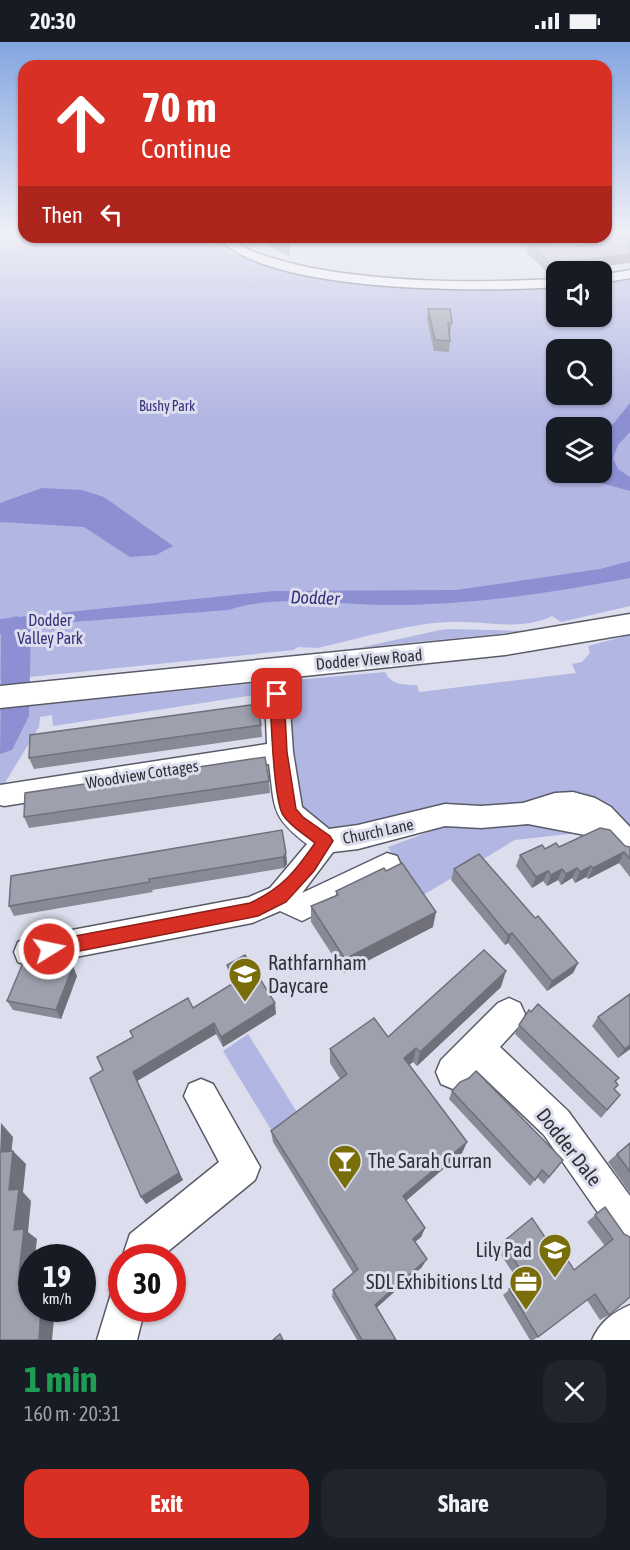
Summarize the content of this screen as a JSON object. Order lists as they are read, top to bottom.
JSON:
{
  "streets": {
    "main road": ["Dodder View Road"],
    "street": ["Woodview Cottages", "Church Lane", "Dodder Dale"]
  },
  "crossings": [
    ["Woodview Cottages", "Church Lane"]
  ],
  "water": ["Dodder"],
  "parks": ["Bushy Park", "Dodder Valley Park"],
  "places": {
    "school or university": ["Rathfarnham Daycare", "Lily Pad"],
    "bar": ["The Sarah Curran"],
    "office": ["SDL Exhibitions Ltd"]
  },
  "page": {
    "status": "20:30",
    "turn": ["70 m", "Continue"],
    "then": "Then",
    "speed": "19 km/h",
    "limit": "30",
    "heading": ["1 min", "160 m · 20:31"],
    "buttons": ["Exit", "Share"]
  }
}
